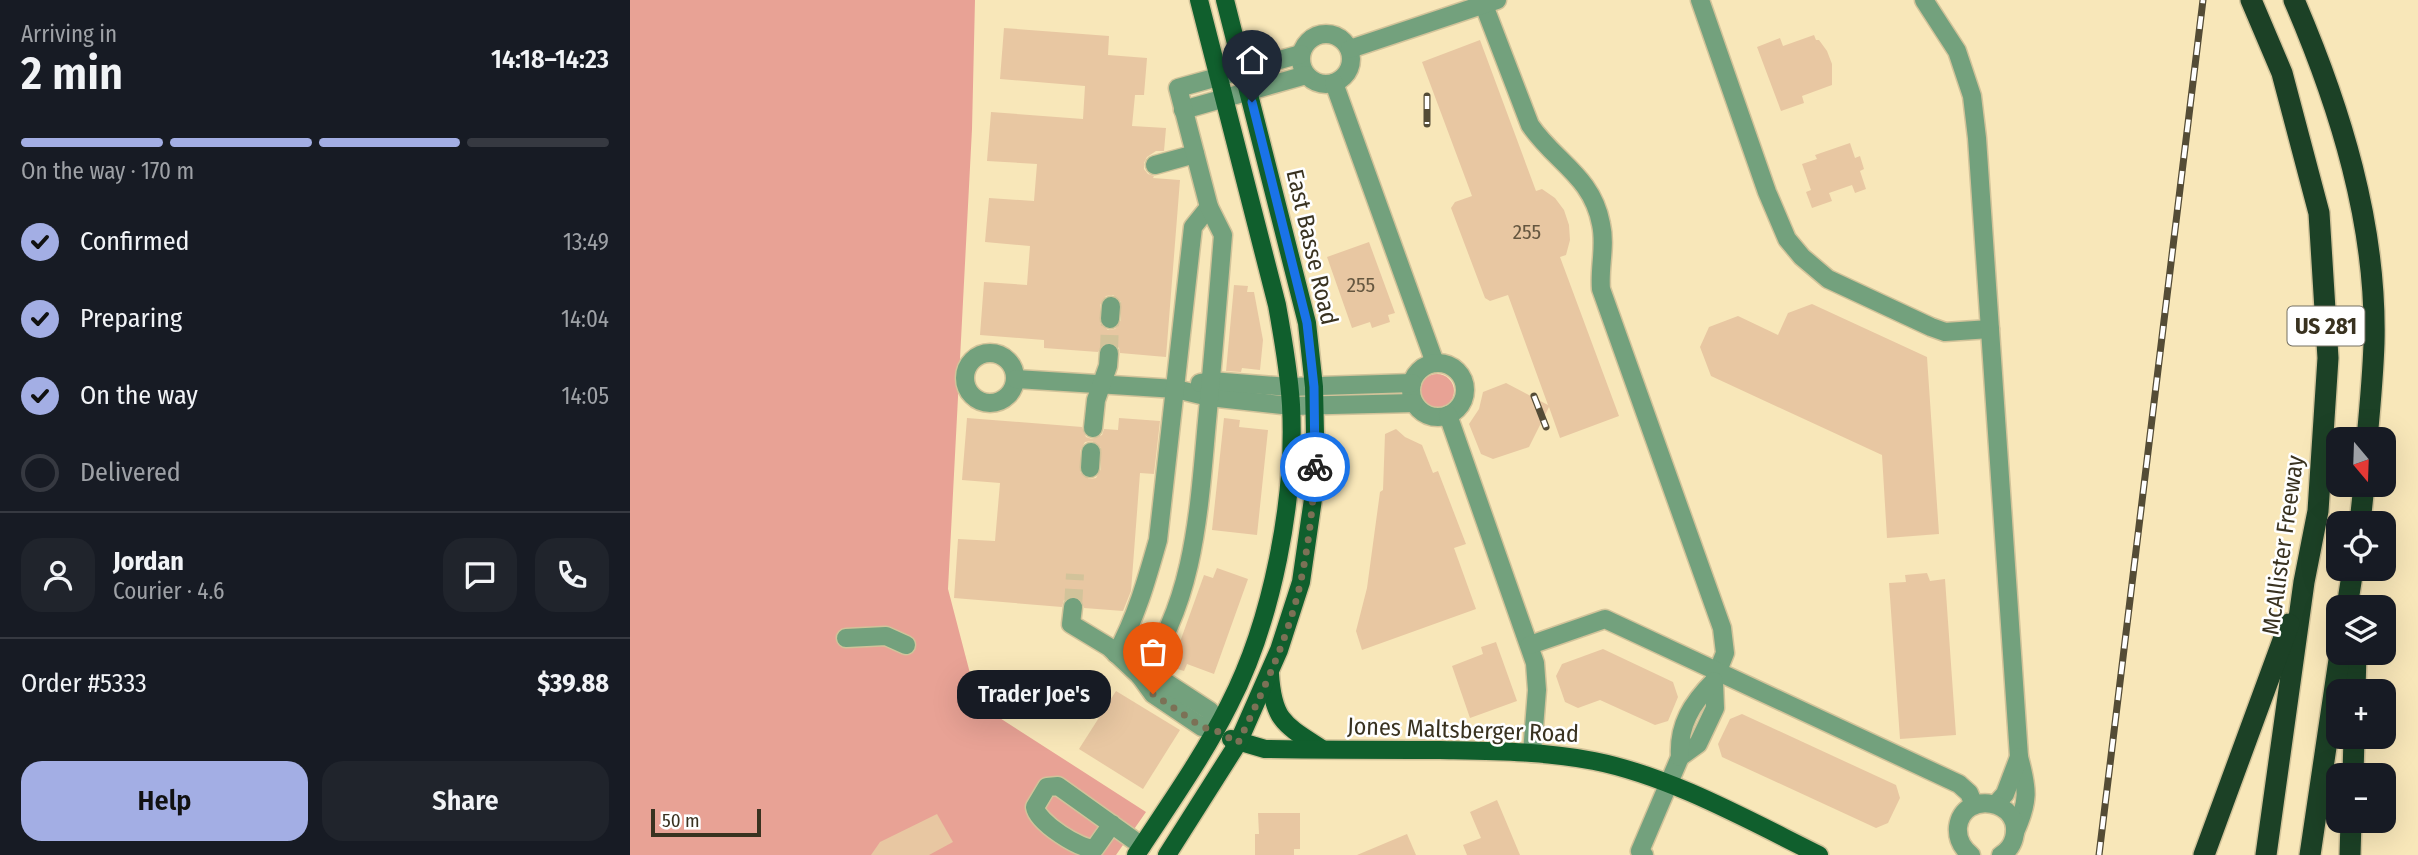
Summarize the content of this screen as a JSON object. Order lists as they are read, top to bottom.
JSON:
{
  "streets": {
    "highway": ["US 281", "McAllister Freeway"],
    "main road": ["East Basse Road", "Jones Maltsberger Road"]
  },
  "crossings": [
    ["East Basse Road", "Jones Maltsberger Road"]
  ],
  "places": ["Trader Joe's"],
  "house_numbers": ["255", "255"],
  "scale_bar": "50 m",
  "north": "bottom",
  "page": {
    "heading": ["2 min", "Arriving in", "14:18–14:23"],
    "panel": [
      "Jordan",
      "Courier · 4.6",
      "Order #5333",
      "$39.88"
    ],
    "bar": "On the way · 170 m",
    "list": [
      ["Confirmed", "13:49"],
      ["Preparing", "14:04"],
      ["On the way", "14:05"],
      "Delivered"
    ],
    "map_buttons": ["+", "−"],
    "bubble": "Trader Joe's",
    "buttons": ["Help", "Share"],
    "scale": "50 m"
  }
}
